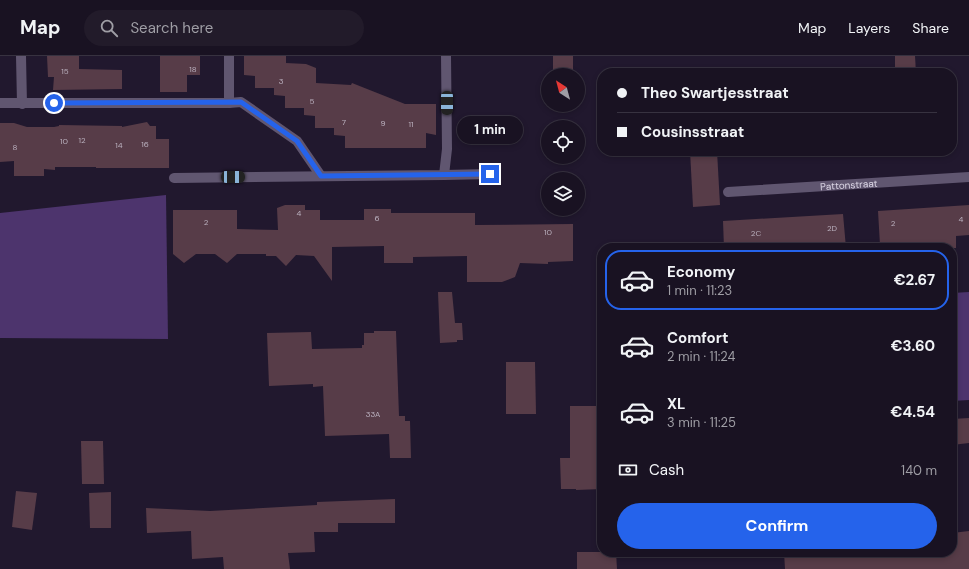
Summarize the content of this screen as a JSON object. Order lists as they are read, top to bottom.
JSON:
{
  "streets": {
    "street": ["Pattonstraat"]
  },
  "house_numbers": [
    "18",
    "15",
    "3",
    "5",
    "7",
    "9",
    "11",
    "12",
    "10",
    "16",
    "14",
    "8",
    "4",
    "6",
    "4",
    "2",
    "2",
    "2D",
    "10",
    "2C",
    "33A"
  ],
  "north": "top left",
  "page": {
    "header": "Map",
    "search": "Search here",
    "nav": ["Map", "Layers", "Share"],
    "banner": ["Theo Swartjesstraat", "Cousinsstraat"],
    "bubble": "1 min",
    "list": [
      {
        "name": "Economy",
        "note": "1 min · 11:23",
        "value": "€2.67"
      },
      {
        "name": "Comfort",
        "note": "2 min · 11:24",
        "value": "€3.60"
      },
      {
        "name": "XL",
        "note": "3 min · 11:25",
        "value": "€4.54"
      }
    ],
    "pay": ["Cash", "140 m"],
    "buttons": "Confirm"
  }
}
